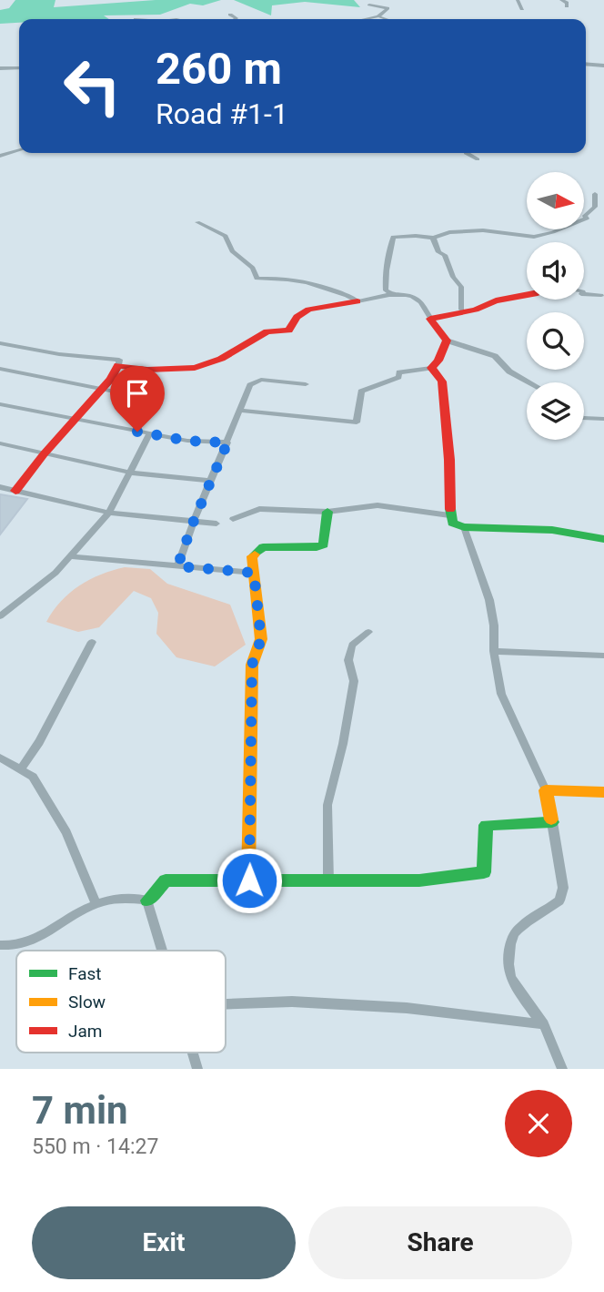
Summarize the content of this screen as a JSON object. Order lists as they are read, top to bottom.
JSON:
{
  "legend": ["Fast", "Slow", "Jam"],
  "north": "right",
  "page": {
    "turn": ["260 m", "Road #1-1"],
    "heading": ["7 min", "550 m · 14:27"],
    "buttons": ["Exit", "Share"]
  }
}
